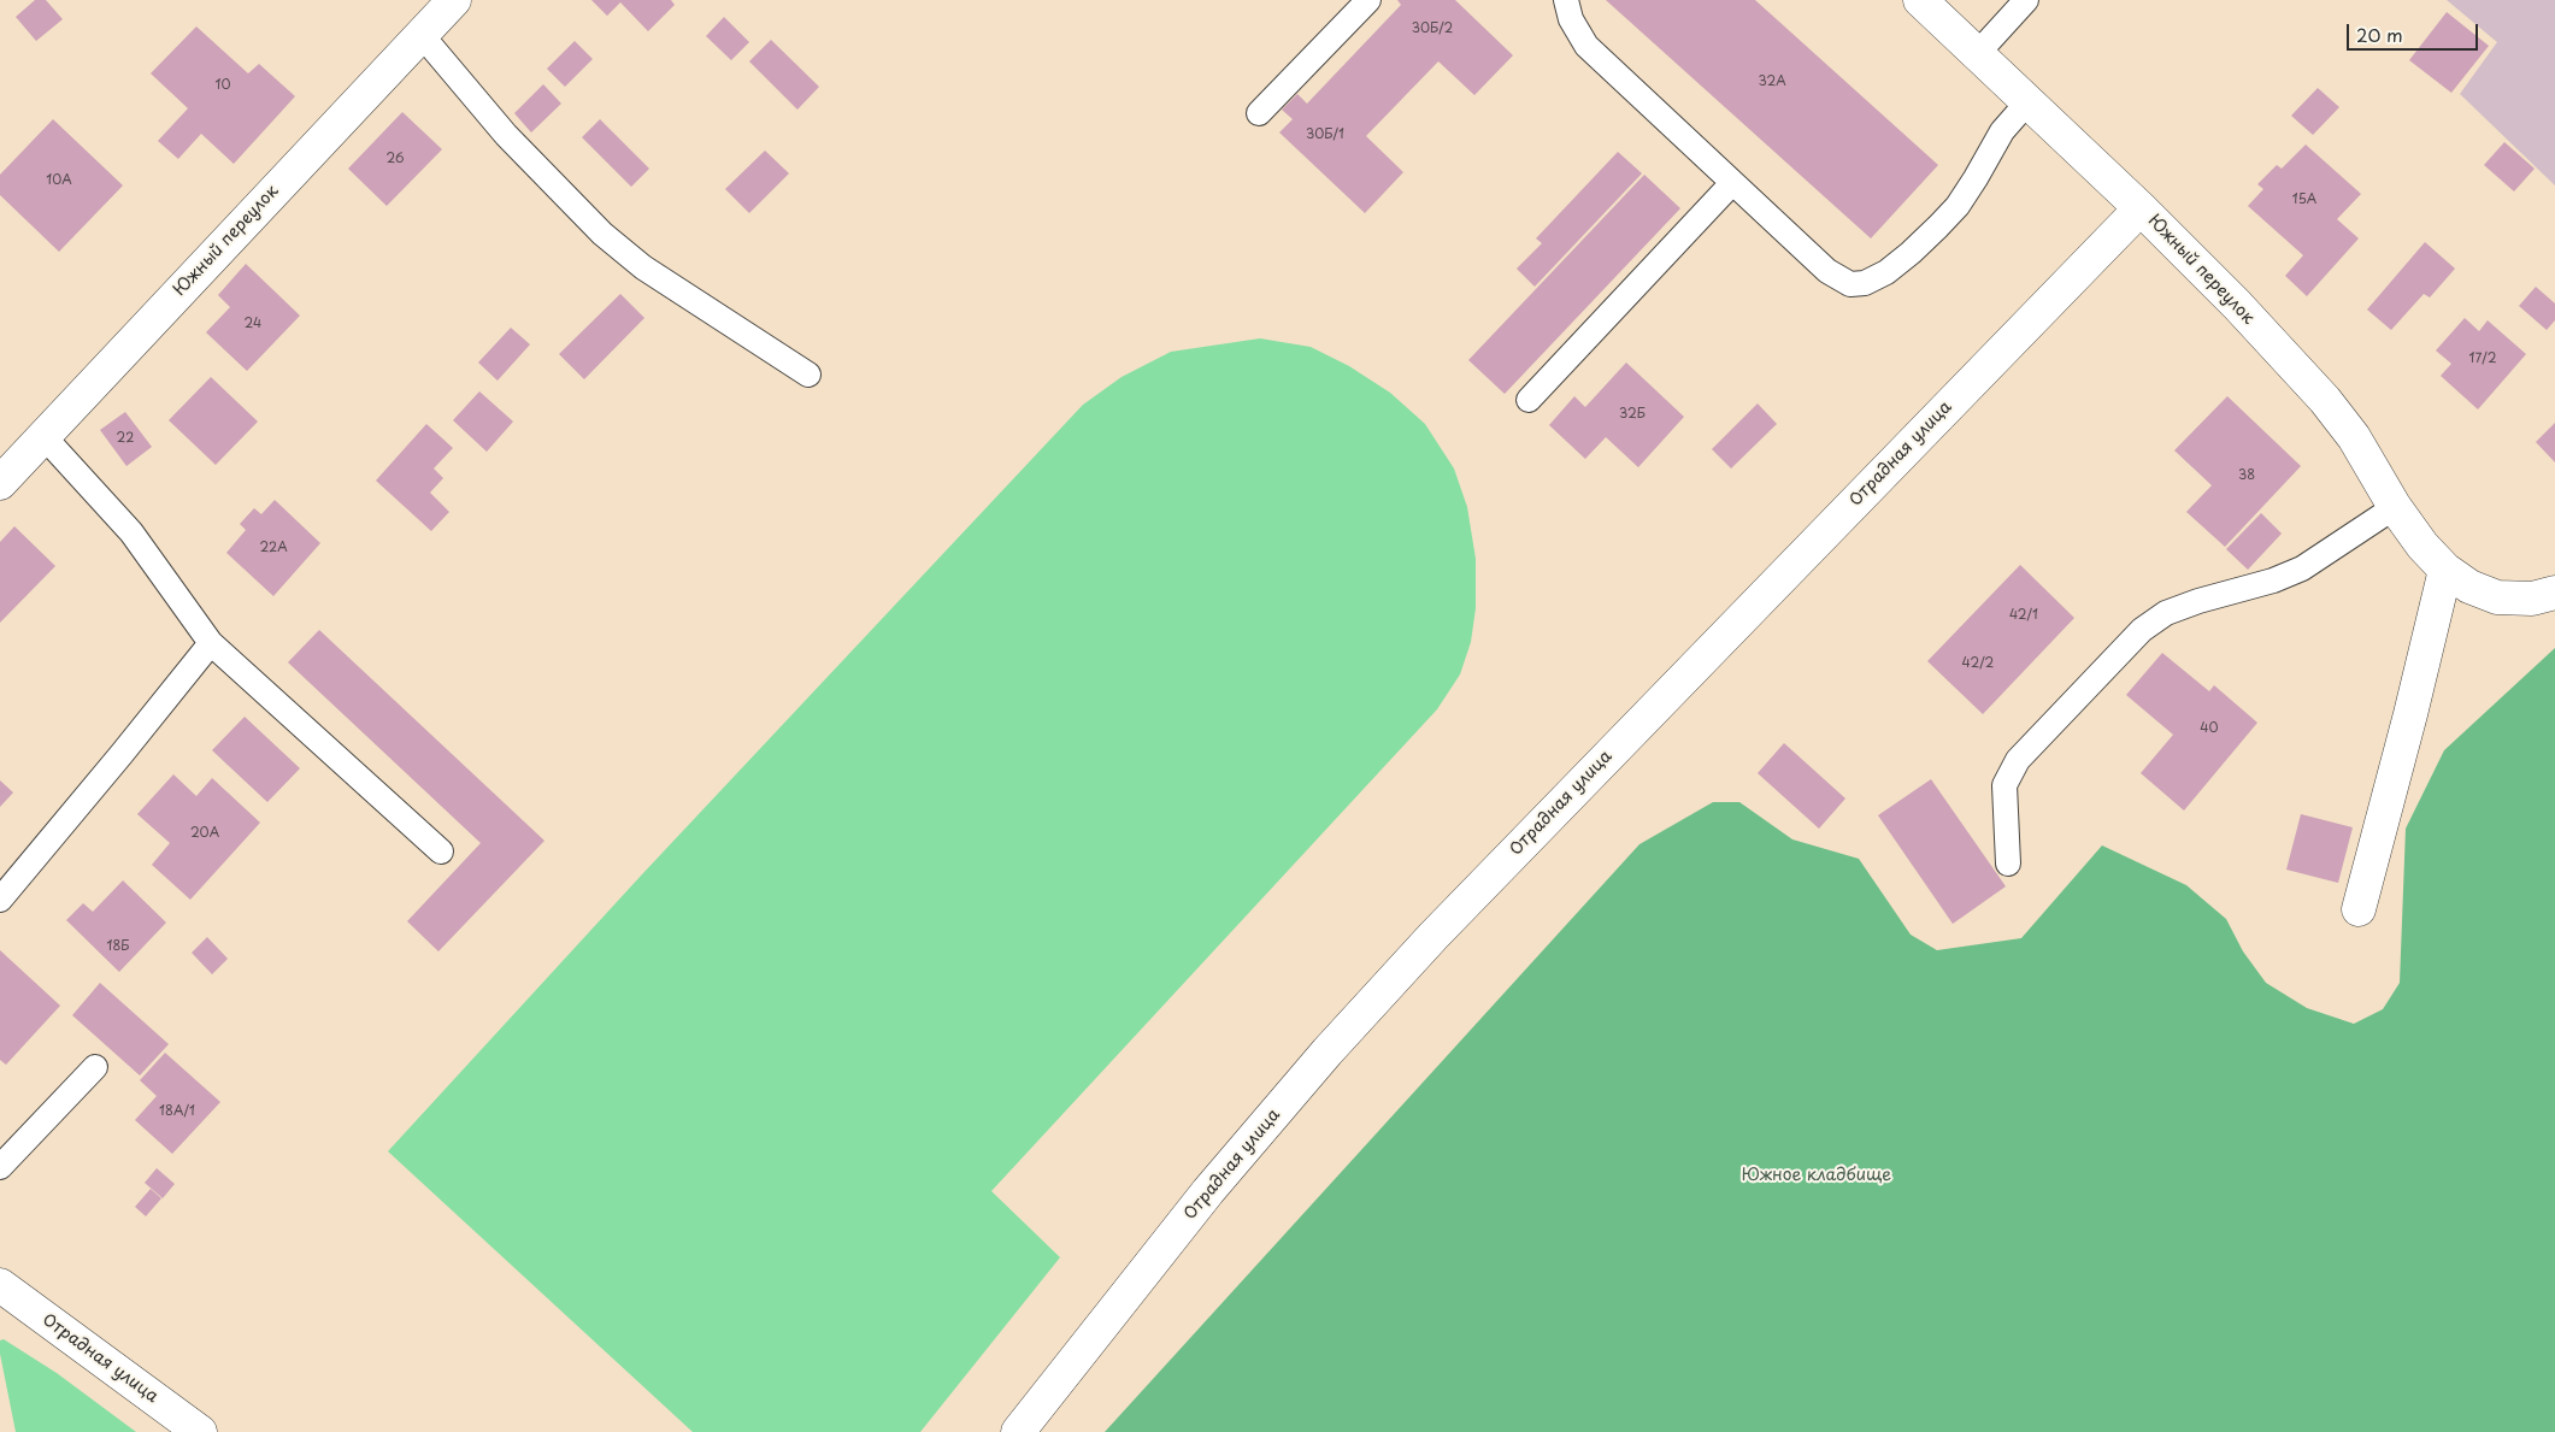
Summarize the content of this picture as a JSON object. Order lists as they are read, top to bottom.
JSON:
{
  "streets": {
    "street": ["Южный переулок", "Отрадная улица"]
  },
  "crossings": [
    ["Южный переулок", "Отрадная улица"]
  ],
  "parks": ["Южное кладбище"],
  "house_numbers": [
    "30Б/2",
    "32А",
    "10",
    "30Б/1",
    "26",
    "10А",
    "15А",
    "24",
    "17/2",
    "32Б",
    "22",
    "38",
    "22А",
    "42/1",
    "42/2",
    "40",
    "20А",
    "18Б",
    "18А/1"
  ],
  "scale_bar": "20 m"
}
